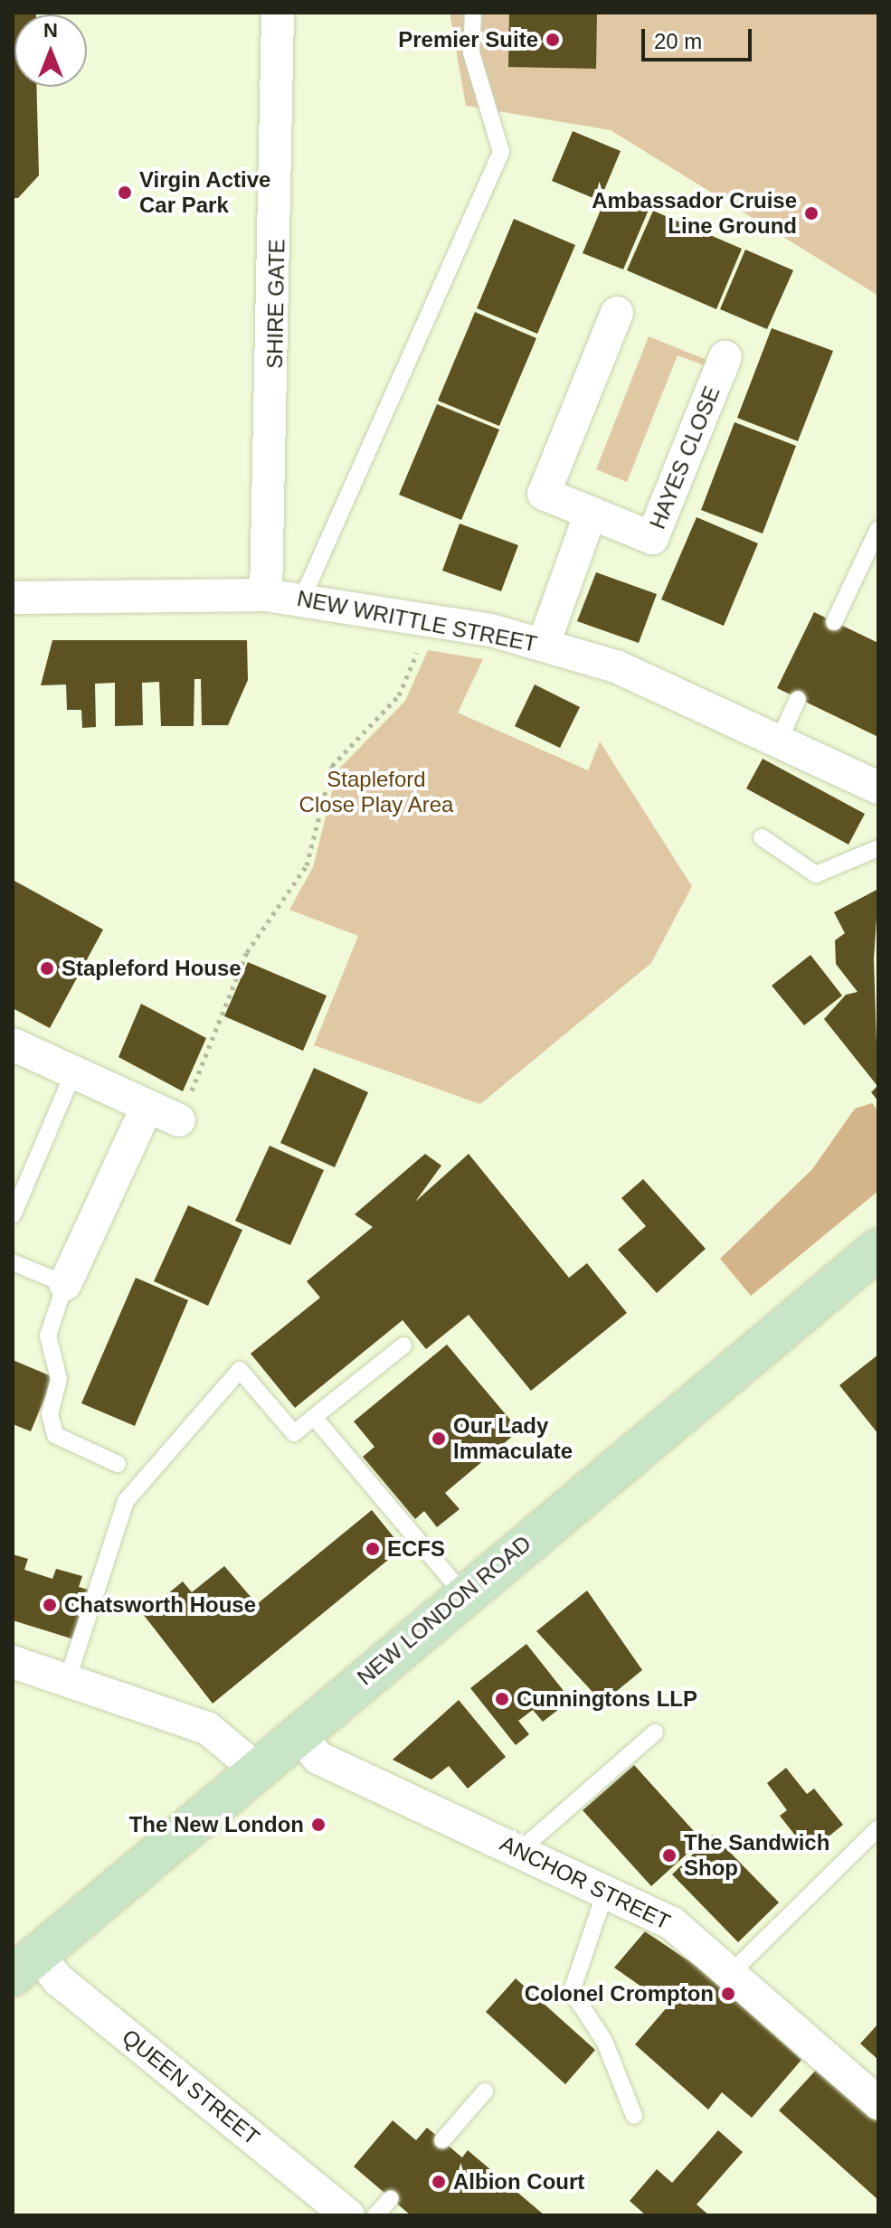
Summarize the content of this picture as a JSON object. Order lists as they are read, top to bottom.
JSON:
{
  "streets": {
    "main road": ["NEW LONDON ROAD"],
    "street": [
      "SHIRE GATE",
      "HAYES CLOSE",
      "NEW WRITTLE STREET",
      "ANCHOR STREET",
      "QUEEN STREET"
    ]
  },
  "crossings": [
    ["SHIRE GATE", "NEW WRITTLE STREET"],
    ["NEW LONDON ROAD", "ANCHOR STREET"],
    ["NEW LONDON ROAD", "QUEEN STREET"]
  ],
  "parks": ["Stapleford Close Play Area"],
  "places": [
    "Premier Suite",
    "Virgin Active Car Park",
    "Ambassador Cruise Line Ground",
    "Stapleford House",
    "Our Lady Immaculate",
    "ECFS",
    "Chatsworth House",
    "Cunningtons LLP",
    "The New London",
    "The Sandwich Shop",
    "Colonel Crompton",
    "Albion Court"
  ],
  "scale_bar": "20 m",
  "north": "top"
}
